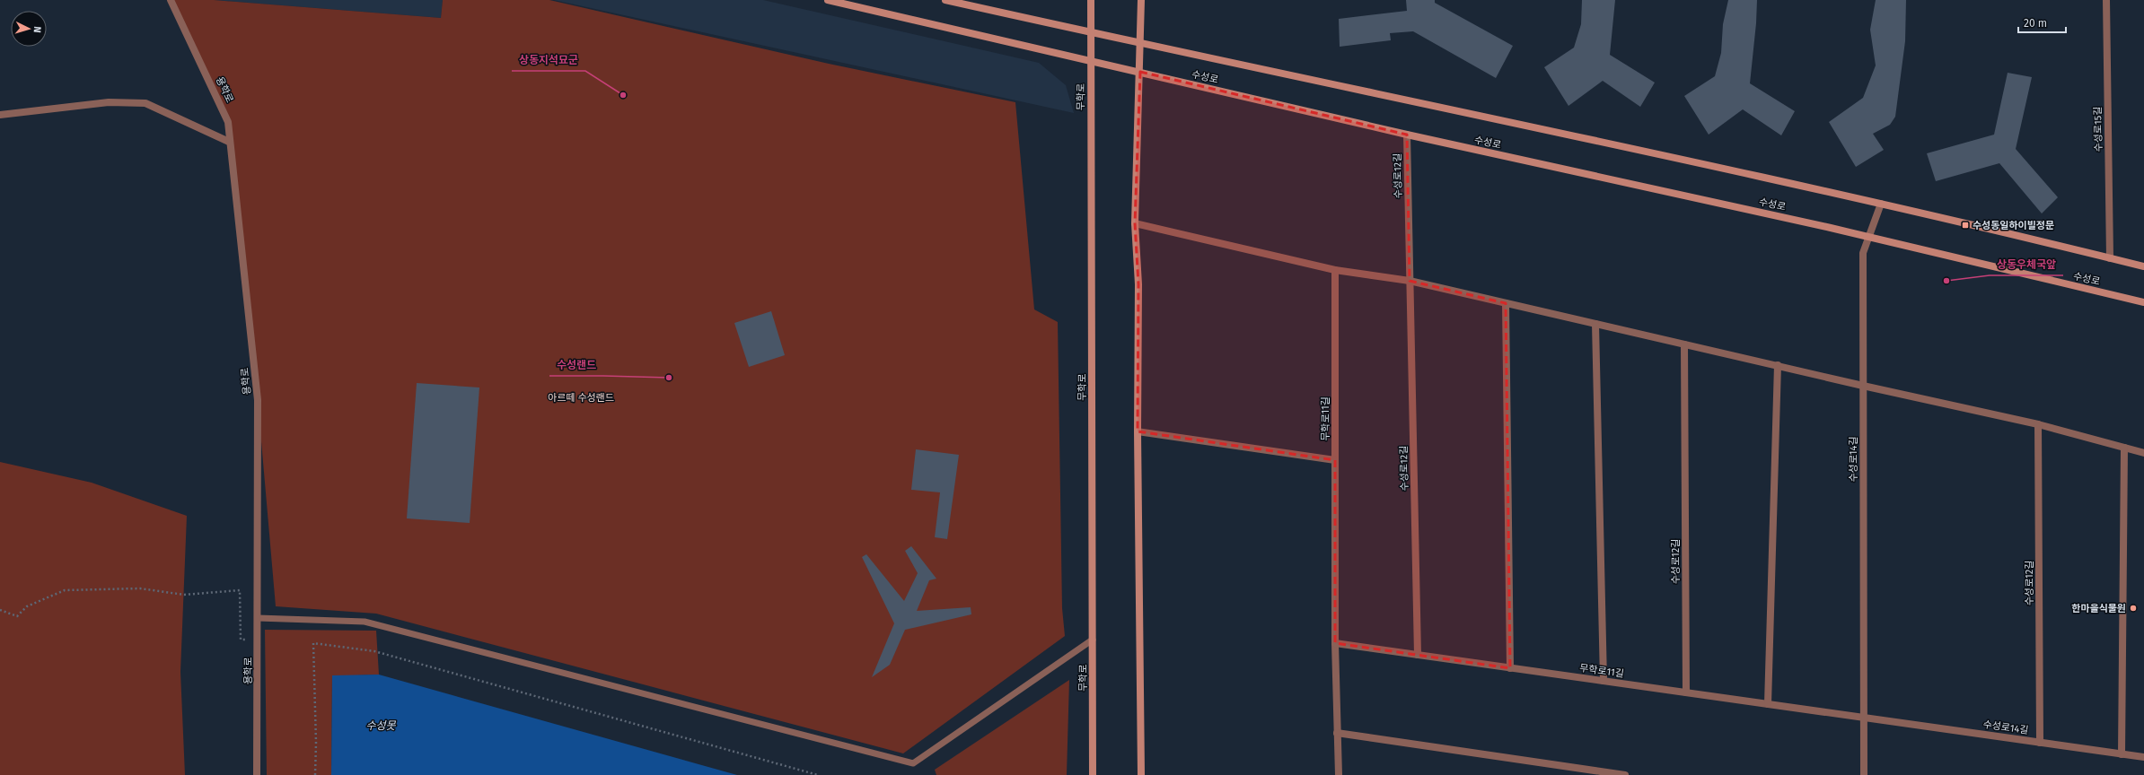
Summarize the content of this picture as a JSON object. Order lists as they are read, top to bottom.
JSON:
{
  "streets": {
    "main road": ["수성로", "무학로"],
    "street": [
      "용학로",
      "수성로15길",
      "수성로12길",
      "무학로11길",
      "수성로14길"
    ]
  },
  "crossings": [
    ["수성로", "무학로"],
    ["수성로", "수성로15길"],
    ["수성로", "수성로12길"],
    ["수성로", "수성로14길"],
    ["수성로12길", "무학로11길"],
    ["수성로12길", "수성로14길"],
    ["무학로11길", "수성로14길"]
  ],
  "water": ["수성못"],
  "parks": ["아르떼 수성랜드"],
  "places": {
    "other": [
      "상동지석묘군",
      "상동우체국앞",
      "수성랜드",
      "한마을식물원"
    ],
    "transit": ["수성동일하이빌정문"]
  },
  "scale_bar": "20 m",
  "north": "right"
}
